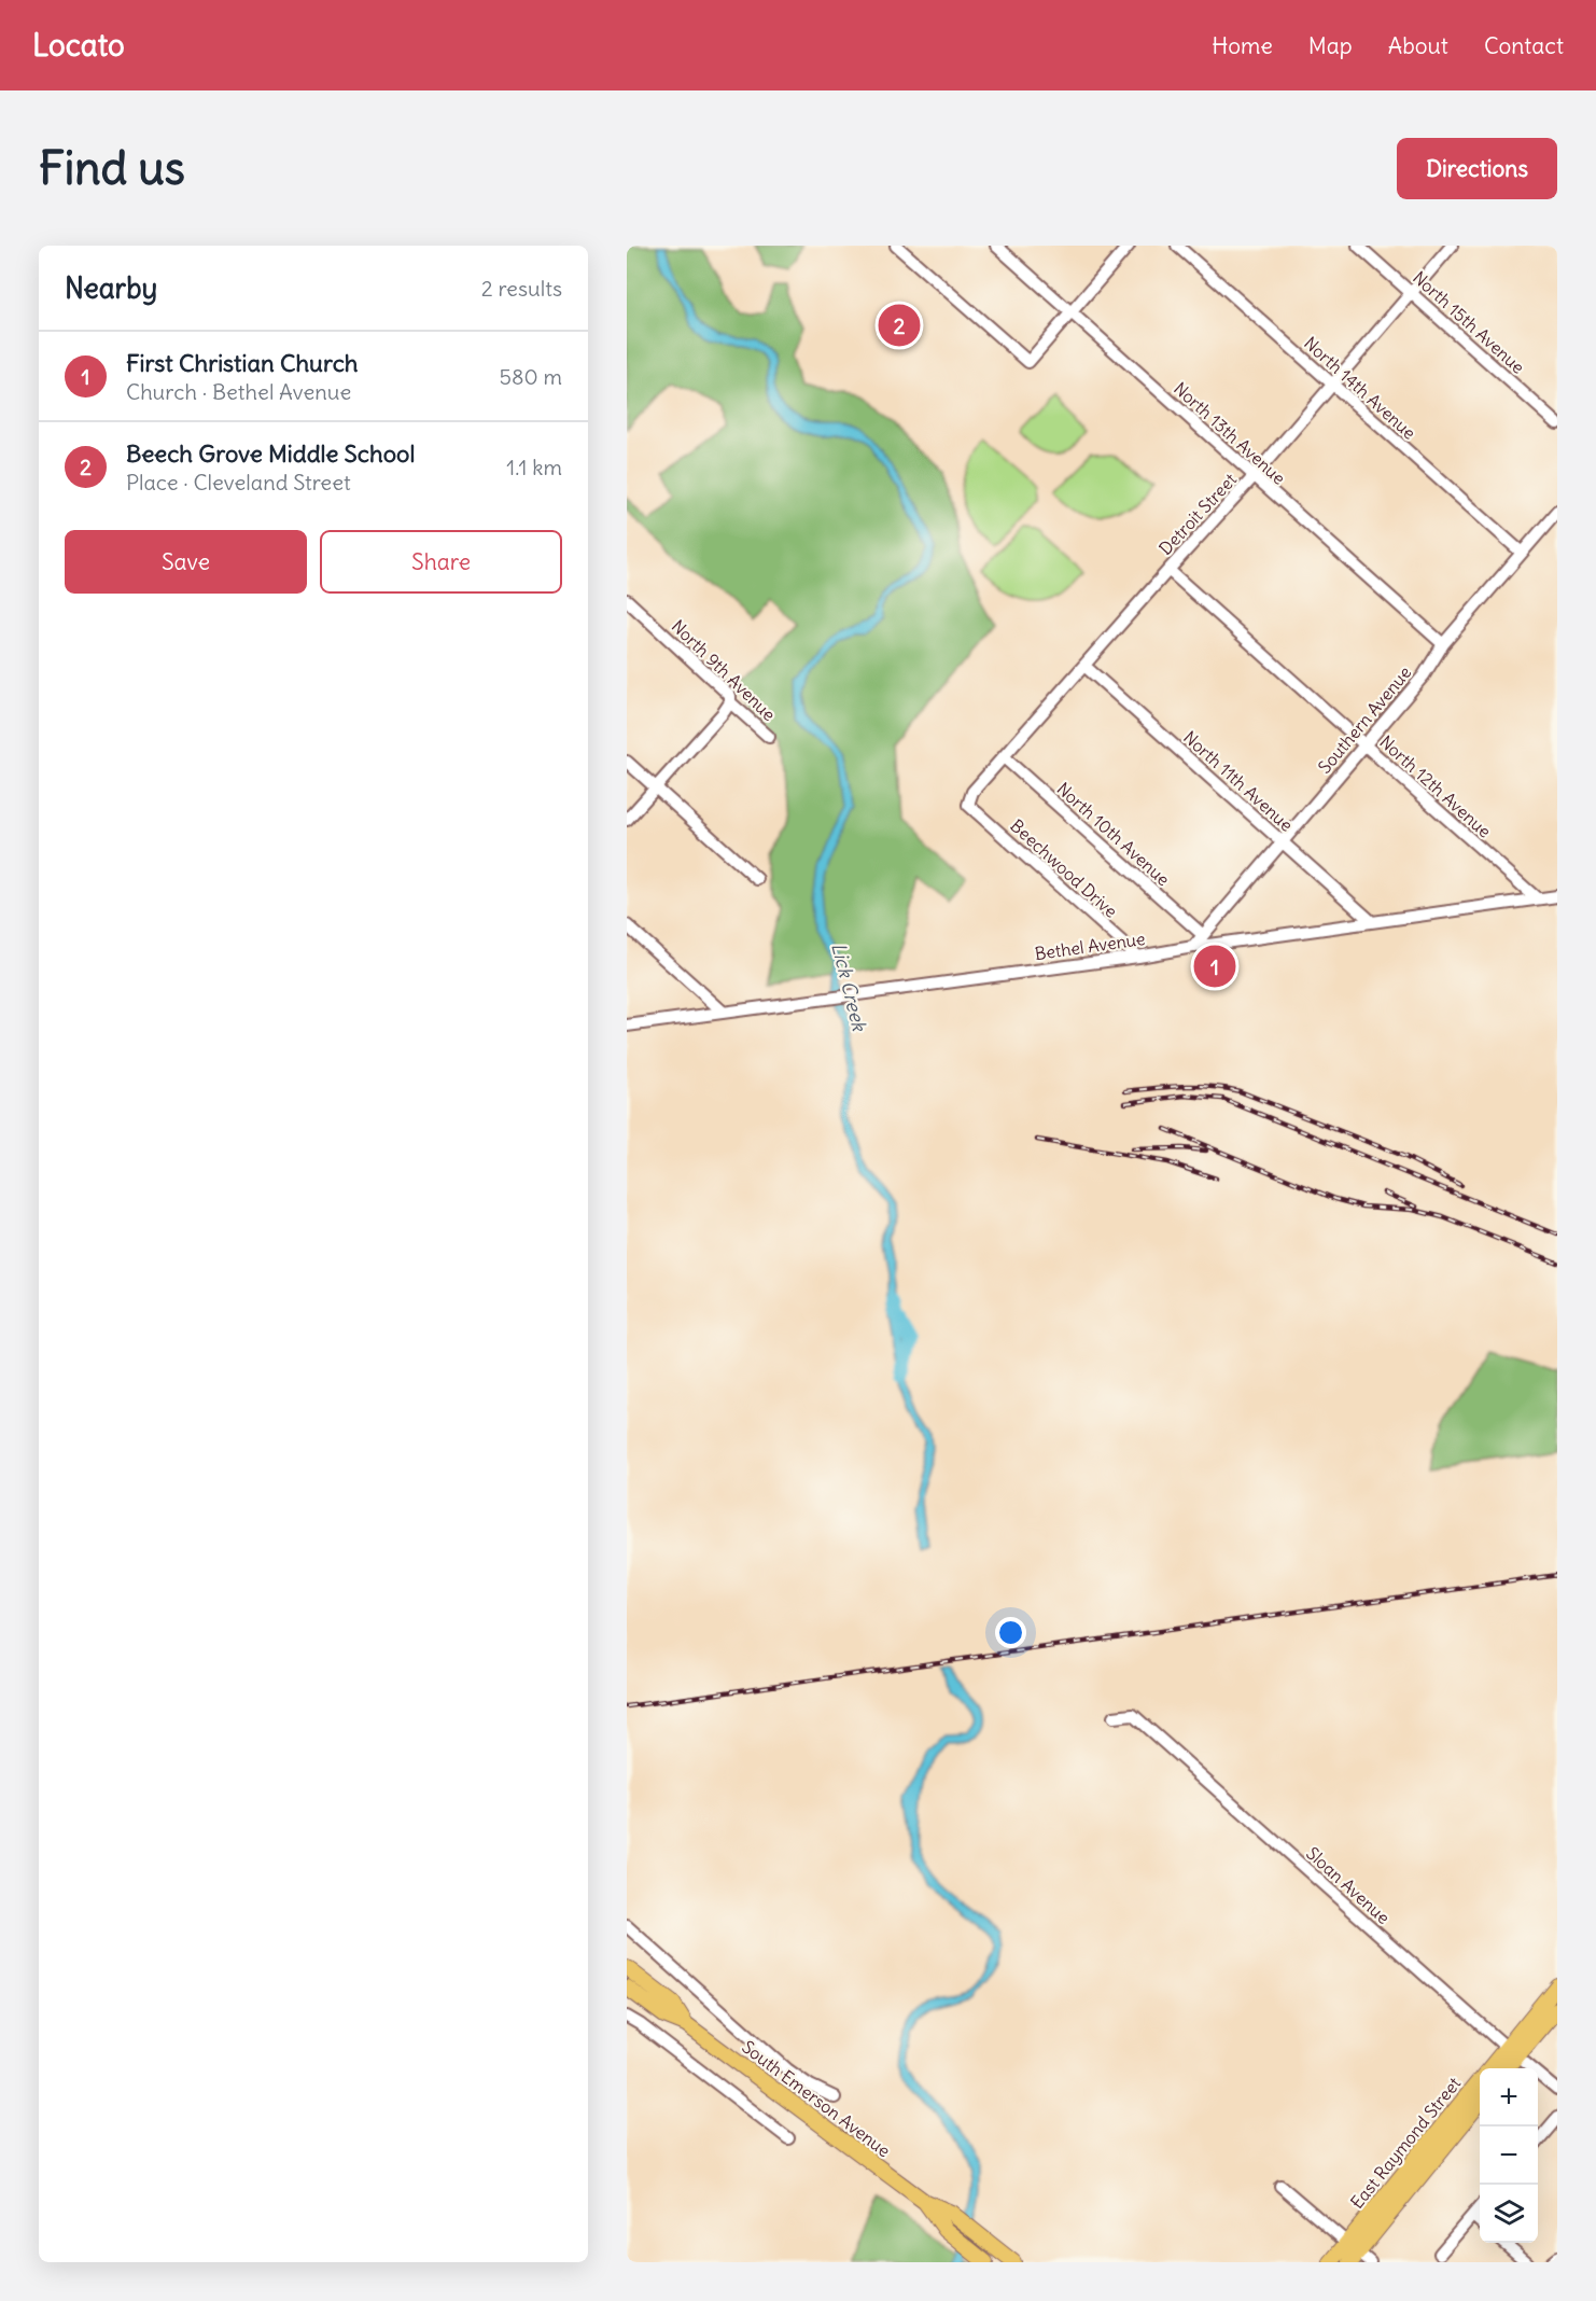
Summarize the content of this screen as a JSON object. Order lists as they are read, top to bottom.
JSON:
{
  "streets": {
    "main road": ["South Emerson Avenue", "East Raymond Street"],
    "street": [
      "North 15th Avenue",
      "North 14th Avenue",
      "North 13th Avenue",
      "Detroit Street",
      "North 9th Avenue",
      "Southern Avenue",
      "North 11th Avenue",
      "North 12th Avenue",
      "North 10th Avenue",
      "Beechwood Drive",
      "Bethel Avenue",
      "Sloan Avenue"
    ]
  },
  "crossings": [
    ["North 15th Avenue", "Detroit Street"],
    ["North 14th Avenue", "Detroit Street"],
    ["North 14th Avenue", "Southern Avenue"],
    ["North 13th Avenue", "Detroit Street"],
    ["North 13th Avenue", "Southern Avenue"],
    ["Detroit Street", "North 11th Avenue"],
    ["Detroit Street", "North 12th Avenue"],
    ["Detroit Street", "North 10th Avenue"],
    ["Detroit Street", "Beechwood Drive"],
    ["Southern Avenue", "North 11th Avenue"],
    ["Southern Avenue", "North 12th Avenue"],
    ["Southern Avenue", "North 10th Avenue"],
    ["Southern Avenue", "Bethel Avenue"],
    ["North 11th Avenue", "Bethel Avenue"],
    ["North 12th Avenue", "Bethel Avenue"],
    ["Beechwood Drive", "Bethel Avenue"],
    ["Sloan Avenue", "East Raymond Street"]
  ],
  "water": ["Lick Creek"],
  "page": {
    "header": "Locato",
    "nav": [
      "Home",
      "Map",
      "About",
      "Contact"
    ],
    "buttons": [
      "Directions",
      ["Save", "Share"]
    ],
    "title": "Find us",
    "heading": ["Nearby", "2 results"],
    "pins": ["2", "1"],
    "list": [
      {
        "mark": "1",
        "name": "First Christian Church",
        "note": "Church · Bethel Avenue",
        "value": "580 m"
      },
      {
        "mark": "2",
        "name": "Beech Grove Middle School",
        "note": "Place · Cleveland Street",
        "value": "1.1 km"
      }
    ],
    "map_buttons": ["+", "−"]
  }
}
